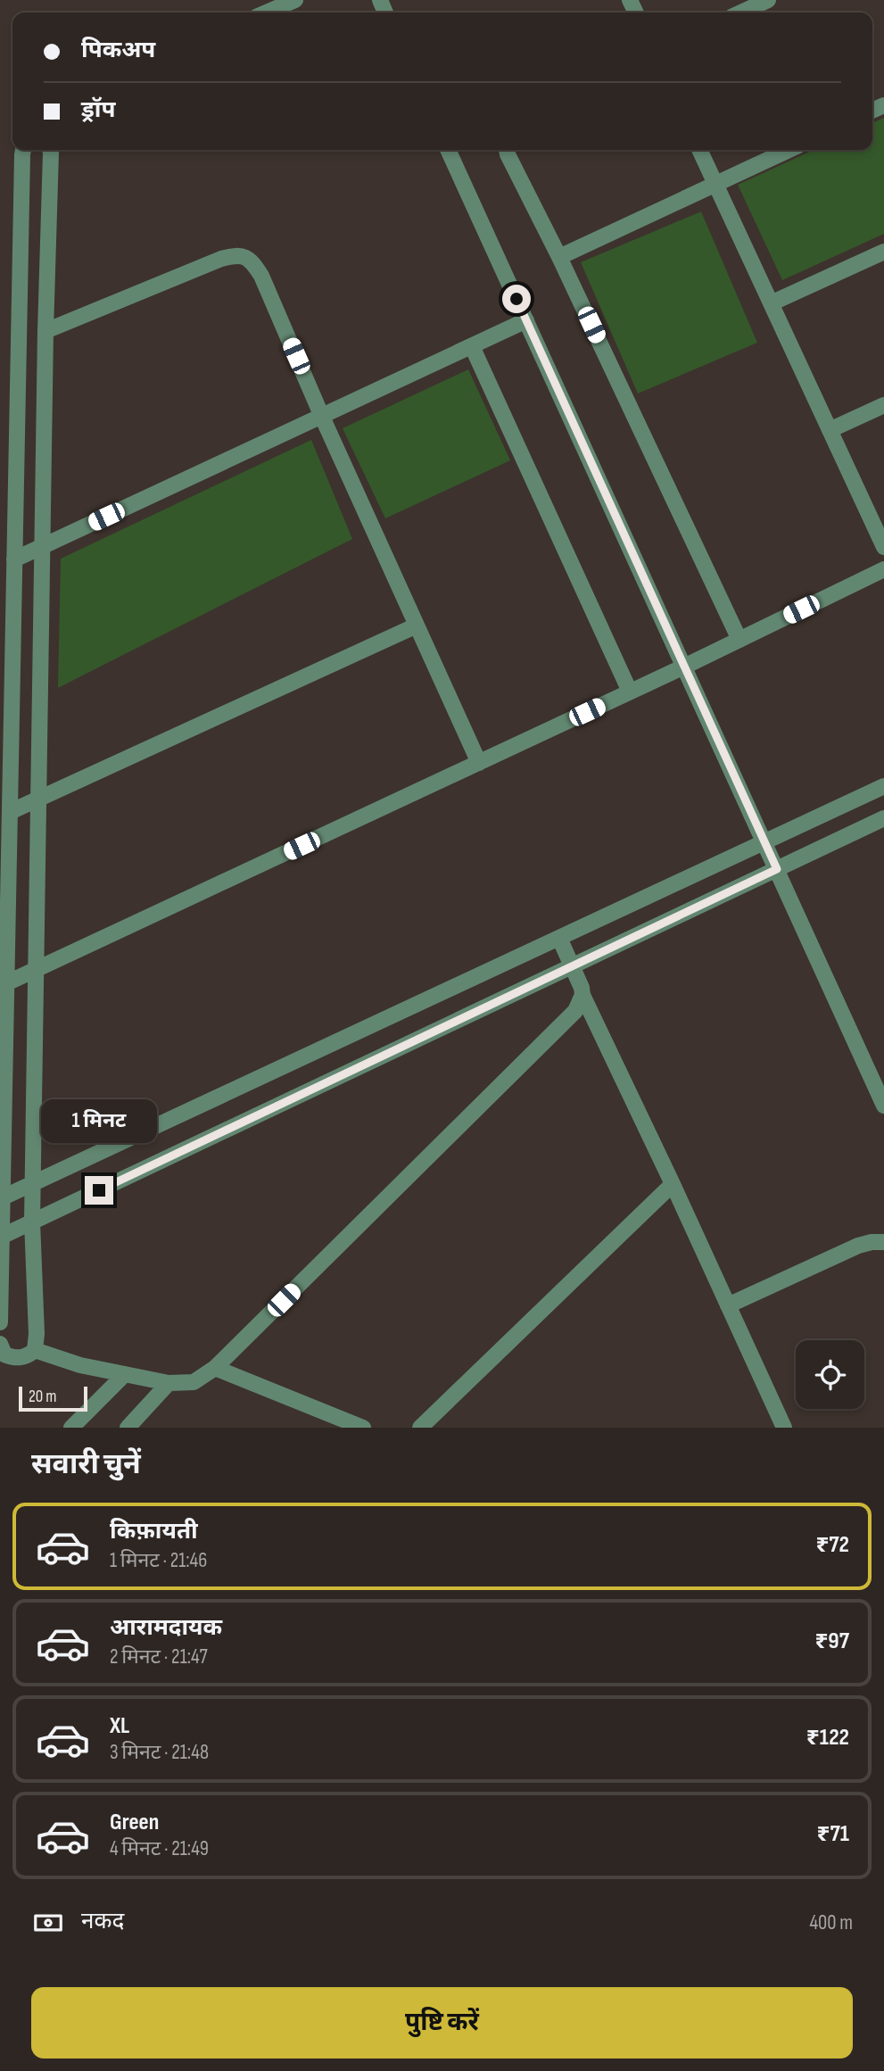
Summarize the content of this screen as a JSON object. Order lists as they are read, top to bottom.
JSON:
{
  "scale_bar": "20 m",
  "page": {
    "banner": ["पिकअप", "ड्रॉप"],
    "bubble": "1 मिनट",
    "scale": "20 m",
    "heading": "सवारी चुनें",
    "list": [
      {
        "name": "किफ़ायती",
        "note": "1 मिनट · 21:46",
        "value": "₹72"
      },
      {
        "name": "आरामदायक",
        "note": "2 मिनट · 21:47",
        "value": "₹97"
      },
      {
        "name": "XL",
        "note": "3 मिनट · 21:48",
        "value": "₹122"
      },
      {
        "name": "Green",
        "note": "4 मिनट · 21:49",
        "value": "₹71"
      }
    ],
    "pay": ["नकद", "400 m"],
    "buttons": "पुष्टि करें"
  }
}
